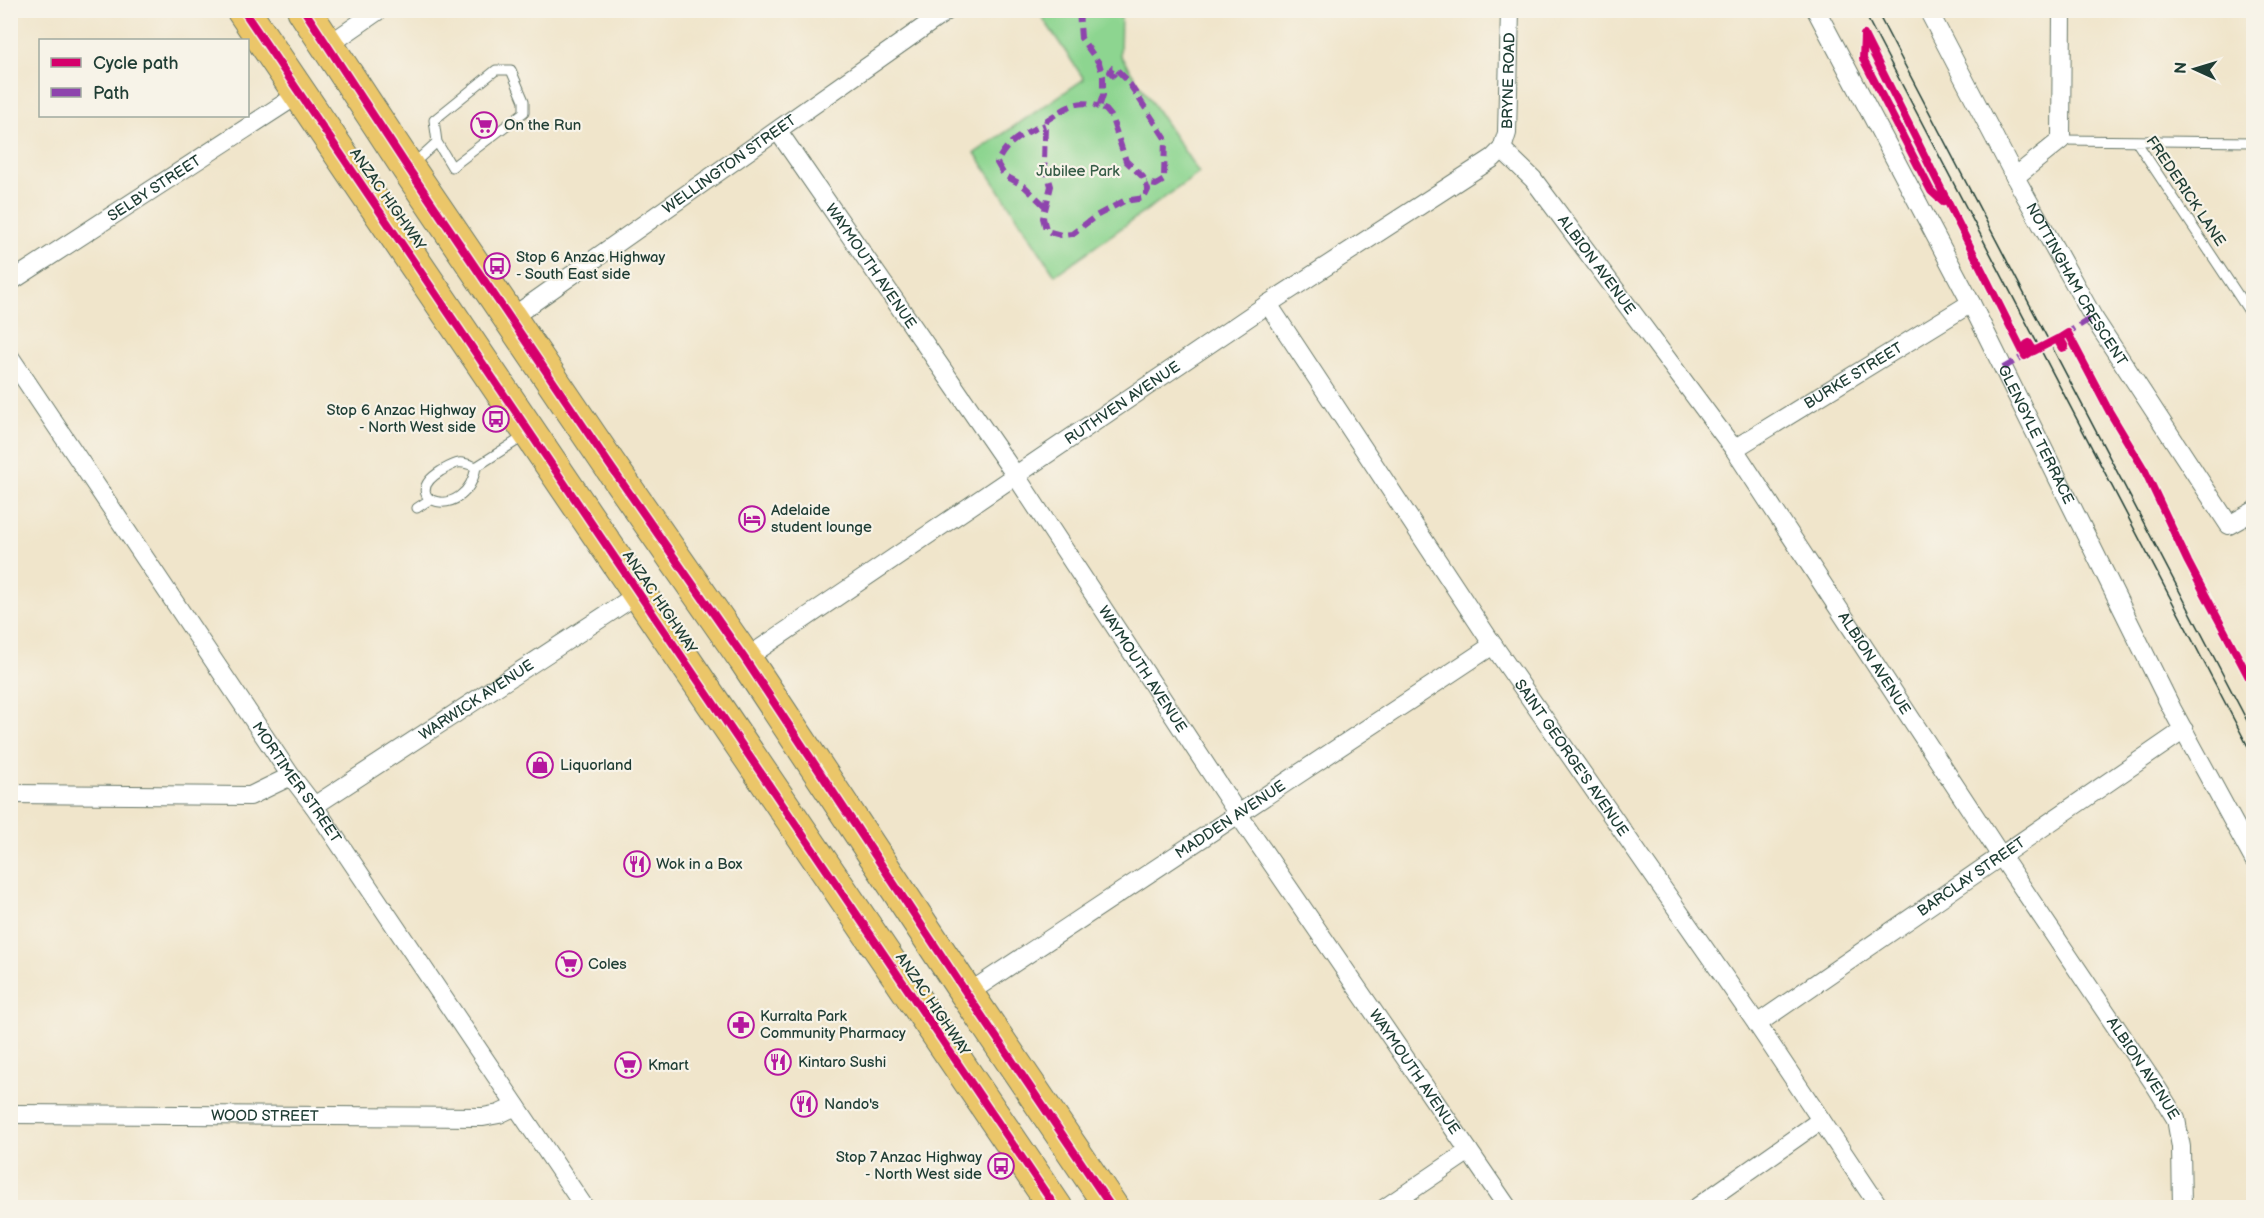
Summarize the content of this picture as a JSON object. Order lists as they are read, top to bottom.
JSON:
{
  "streets": {
    "highway": ["ANZAC HIGHWAY"],
    "street": [
      "BRYNE ROAD",
      "WELLINGTON STREET",
      "SELBY STREET",
      "ALBION AVENUE",
      "WAYMOUTH AVENUE",
      "NOTTINGHAM CRESCENT",
      "BURKE STREET",
      "RUTHVEN AVENUE",
      "GLENGYLE TERRACE",
      "WARWICK AVENUE",
      "SAINT GEORGE'S AVENUE",
      "MORTIMER STREET",
      "MADDEN AVENUE",
      "BARCLAY STREET",
      "WOOD STREET"
    ],
    "lane": ["FREDERICK LANE"]
  },
  "crossings": [
    ["BRYNE ROAD", "ALBION AVENUE"],
    ["BRYNE ROAD", "RUTHVEN AVENUE"],
    ["WELLINGTON STREET", "WAYMOUTH AVENUE"],
    ["SELBY STREET", "ANZAC HIGHWAY"],
    ["ANZAC HIGHWAY", "WARWICK AVENUE"],
    ["ALBION AVENUE", "BURKE STREET"],
    ["ALBION AVENUE", "RUTHVEN AVENUE"],
    ["ALBION AVENUE", "BARCLAY STREET"],
    ["WAYMOUTH AVENUE", "RUTHVEN AVENUE"],
    ["WAYMOUTH AVENUE", "MADDEN AVENUE"],
    ["BURKE STREET", "GLENGYLE TERRACE"],
    ["RUTHVEN AVENUE", "SAINT GEORGE'S AVENUE"],
    ["GLENGYLE TERRACE", "BARCLAY STREET"],
    ["WARWICK AVENUE", "MORTIMER STREET"],
    ["SAINT GEORGE'S AVENUE", "MADDEN AVENUE"],
    ["SAINT GEORGE'S AVENUE", "BARCLAY STREET"],
    ["MORTIMER STREET", "WOOD STREET"]
  ],
  "parks": ["Jubilee Park"],
  "places": {
    "supermarket": ["On the Run", "Coles", "Kmart"],
    "bus stop": ["Stop 6 Anzac Highway - South East side", "Stop 6 Anzac Highway - North West side", "Stop 7 Anzac Highway - North West side"],
    "hotel": ["Adelaide student lounge"],
    "shop": ["Liquorland"],
    "restaurant": ["Wok in a Box", "Kintaro Sushi", "Nando's"],
    "pharmacy": ["Kurralta Park Community Pharmacy"]
  },
  "legend": ["Cycle path", "Path"],
  "north": "left"
}
